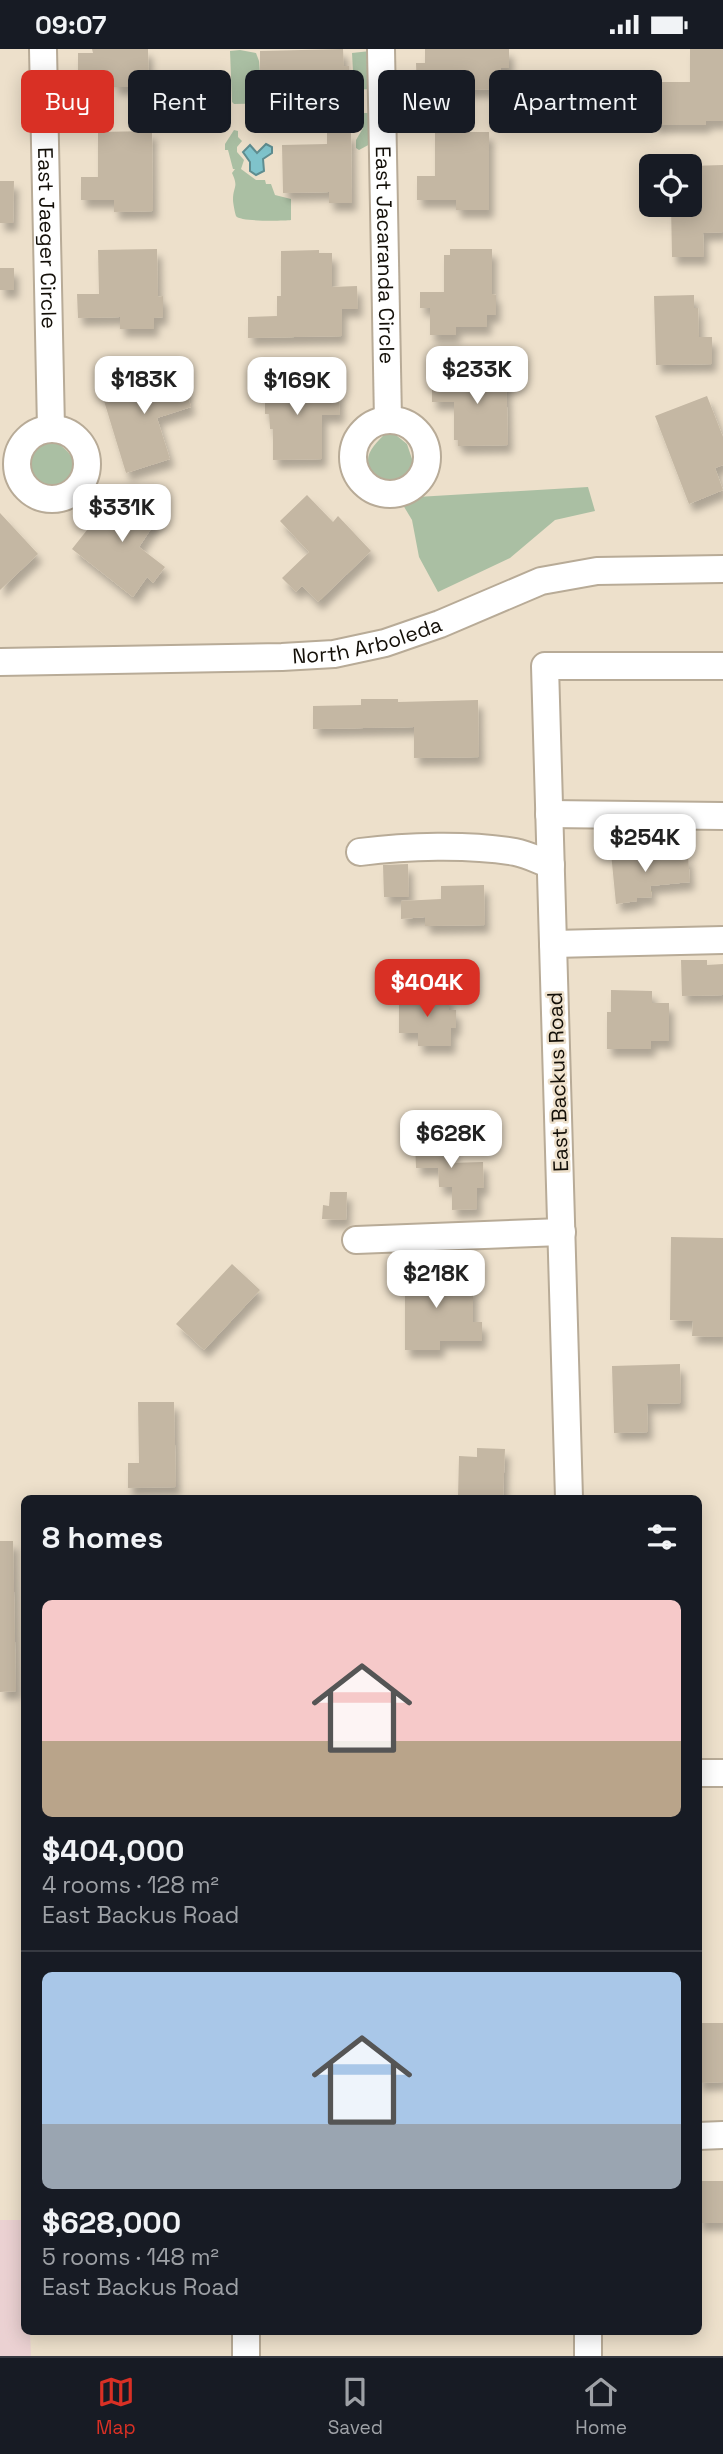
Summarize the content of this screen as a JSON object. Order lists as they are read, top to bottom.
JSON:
{
  "streets": {
    "street": [
      "East Jaeger Circle",
      "East Jacaranda Circle",
      "North Arboleda",
      "East Backus Road"
    ]
  },
  "page": {
    "status": "09:07",
    "chip": [
      "Buy",
      "Rent",
      "Filters",
      "New",
      "Apartment"
    ],
    "price": [
      "$233K",
      "$183K",
      "$169K",
      "$331K",
      "$254K",
      "$404K",
      "$628K",
      "$218K"
    ],
    "heading": "8 homes",
    "list": [
      {
        "name": "$404,000",
        "note": "4 rooms · 128 m² · East Backus Road"
      },
      {
        "name": "$628,000",
        "note": "5 rooms · 148 m² · East Backus Road"
      }
    ],
    "tabs": ["Map", "Saved", "Home"]
  }
}
